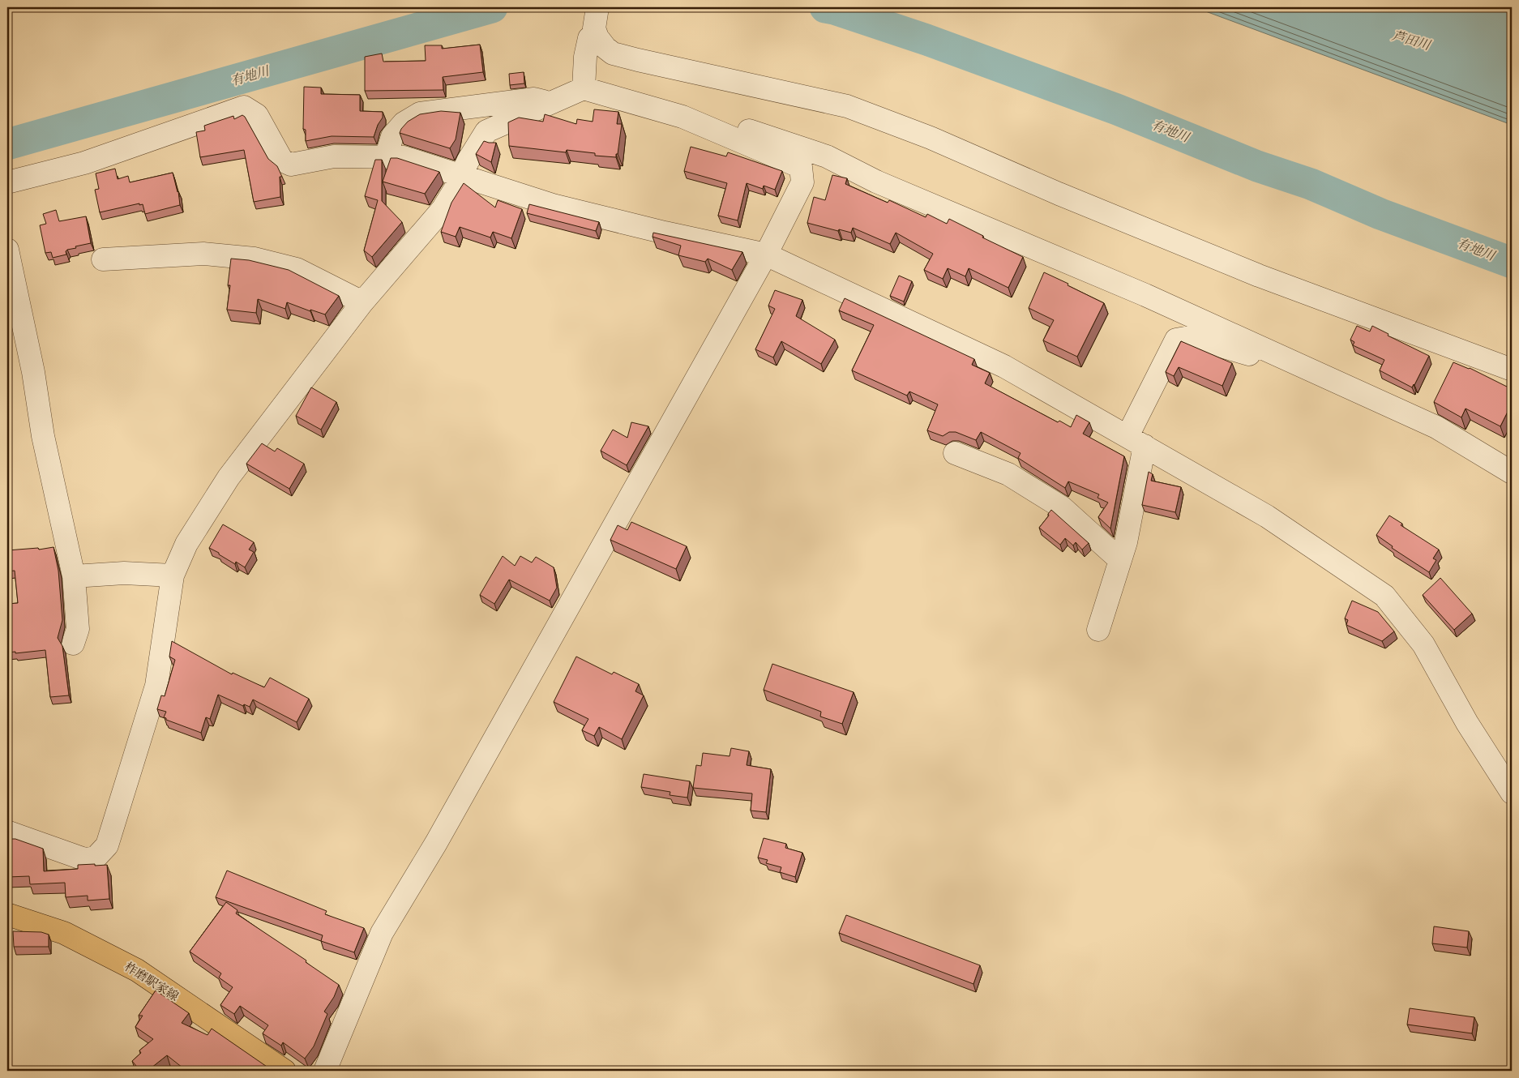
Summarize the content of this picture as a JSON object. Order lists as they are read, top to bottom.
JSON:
{
  "streets": {
    "main road": ["柞磨駅家線"]
  },
  "water": ["芦田川", "有地川"]
}
